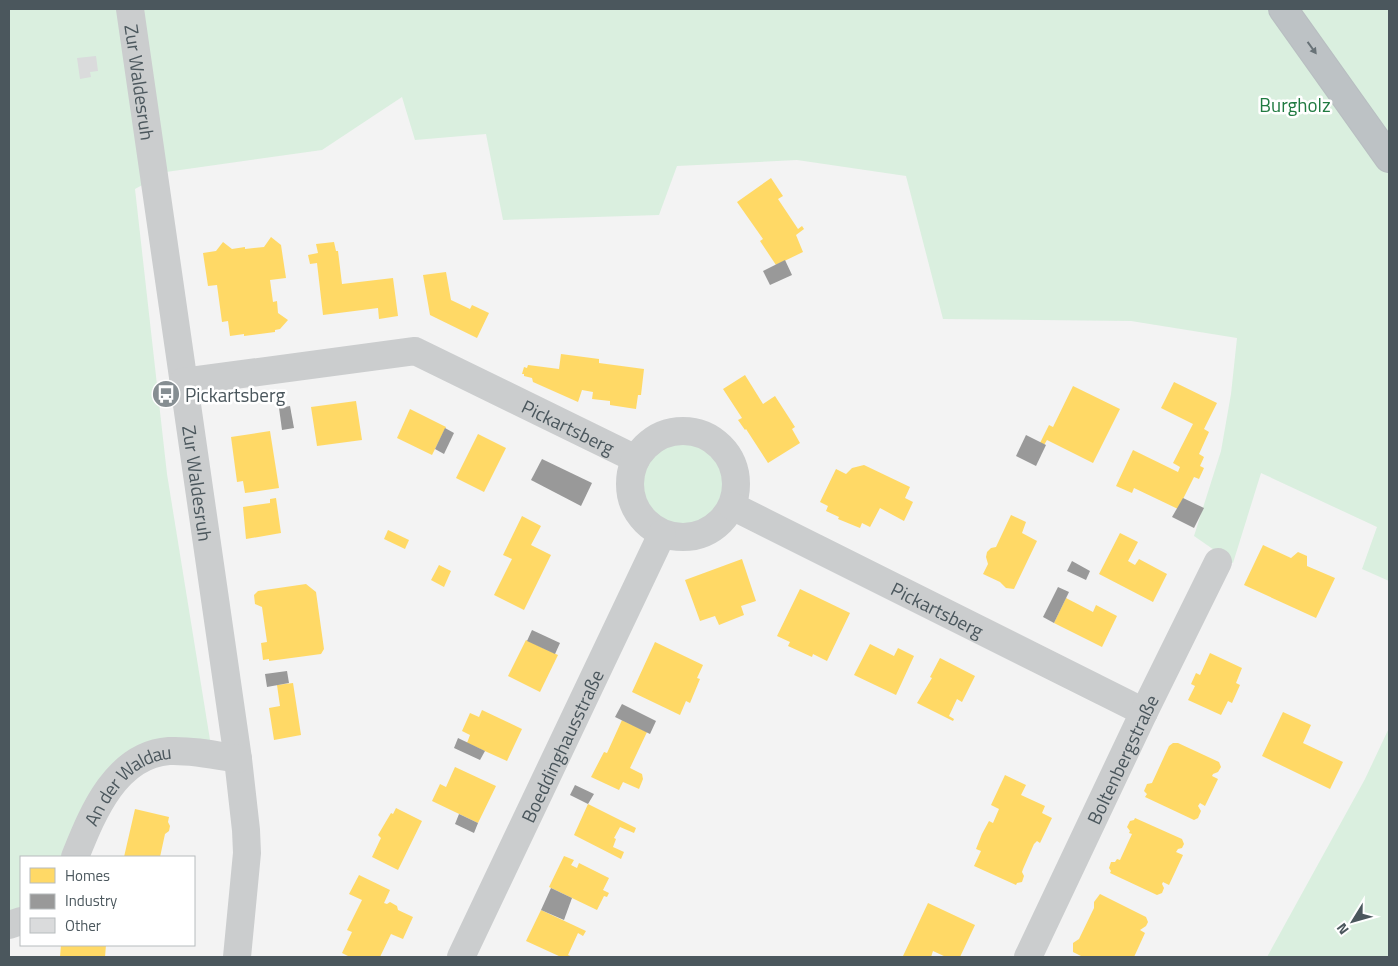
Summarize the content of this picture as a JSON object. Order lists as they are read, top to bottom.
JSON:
{
  "streets": {
    "street": [
      "Zur Waldesruh",
      "Pickartsberg",
      "Boeddinghausstraße",
      "Boltenbergstraße",
      "An der Waldau"
    ]
  },
  "crossings": [
    ["Zur Waldesruh", "Pickartsberg"],
    ["Zur Waldesruh", "An der Waldau"],
    ["Pickartsberg", "Boeddinghausstraße"],
    ["Pickartsberg", "Boltenbergstraße"]
  ],
  "parks": ["Burgholz"],
  "places": {
    "bus stop": ["Pickartsberg"]
  },
  "legend": ["Homes", "Industry", "Other"],
  "north": "bottom left"
}
